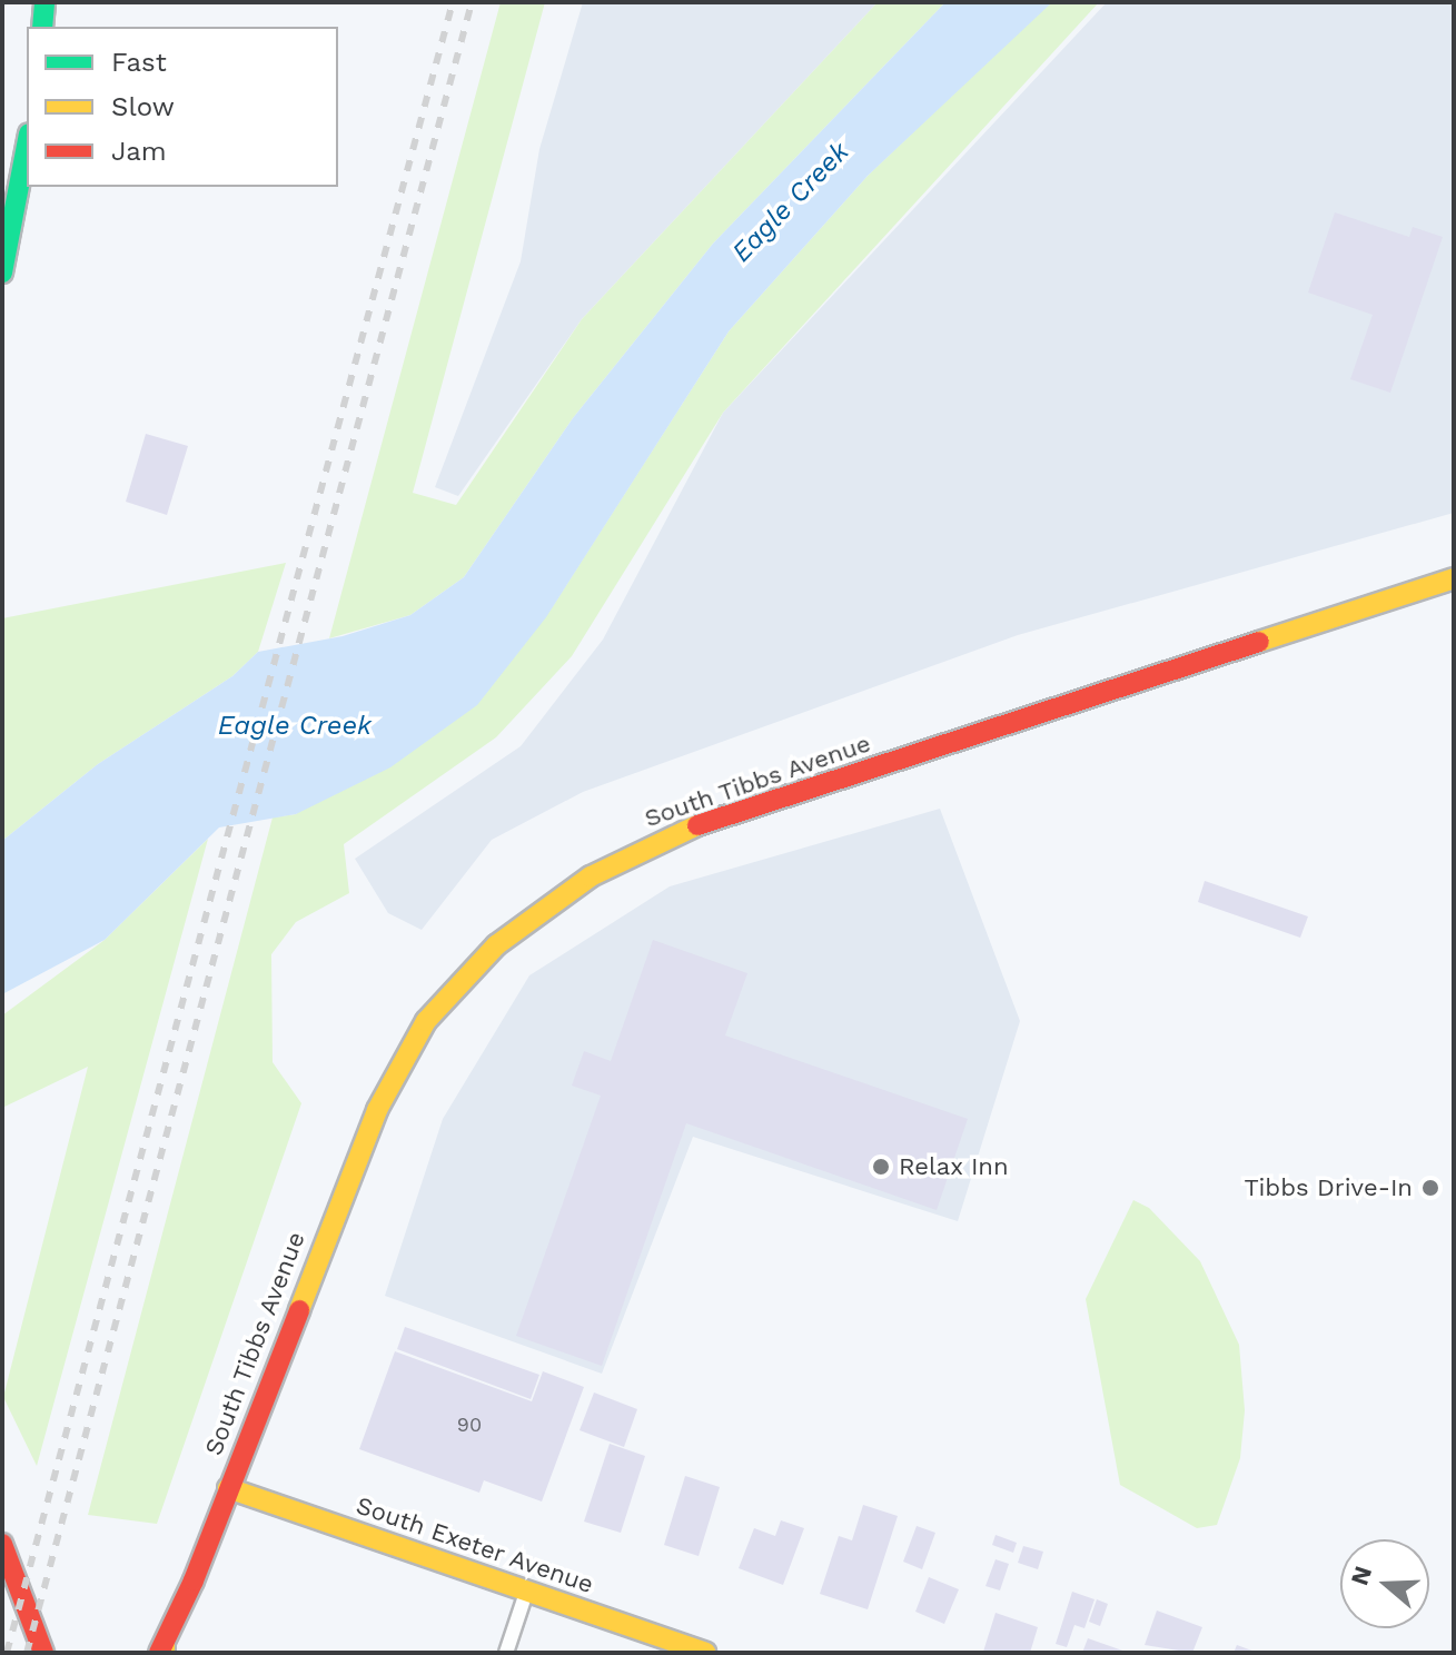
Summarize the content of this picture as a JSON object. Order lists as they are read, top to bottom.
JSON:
{
  "streets": {
    "main road": ["South Tibbs Avenue", "South Exeter Avenue"]
  },
  "crossings": [
    ["South Tibbs Avenue", "South Exeter Avenue"]
  ],
  "water": ["Eagle Creek"],
  "places": ["Relax Inn", "Tibbs Drive-In"],
  "house_numbers": ["90"],
  "legend": ["Fast", "Slow", "Jam"],
  "north": "left"
}
